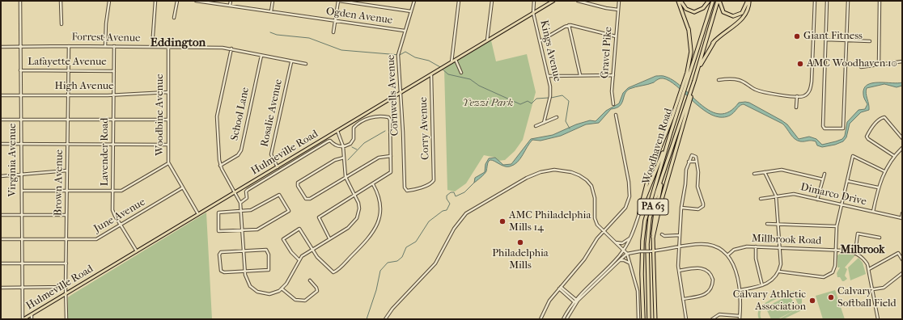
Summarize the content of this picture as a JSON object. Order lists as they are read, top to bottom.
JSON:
{
  "streets": {
    "highway": ["Woodhaven Road", "PA 63"],
    "main road": ["Hulmeville Road"],
    "street": [
      "Ogden Avenue",
      "Forrest Avenue",
      "Kings Avenue",
      "Gravel Pike",
      "Lafayette Avenue",
      "High Avenue",
      "Cornwells Avenue",
      "Rosalie Avenue",
      "School Lane",
      "Woodbine Avenue",
      "Corry Avenue",
      "Lavender Road",
      "Virginia Avenue",
      "Brown Avenue",
      "Dimarco Drive",
      "June Avenue",
      "Millbrook Road"
    ]
  },
  "crossings": [
    ["Ogden Avenue", "Cornwells Avenue"],
    ["Forrest Avenue", "Rosalie Avenue"],
    ["Forrest Avenue", "School Lane"],
    ["Forrest Avenue", "Woodbine Avenue"],
    ["Forrest Avenue", "Lavender Road"],
    ["Forrest Avenue", "Virginia Avenue"],
    ["Forrest Avenue", "Brown Avenue"],
    ["Kings Avenue", "Hulmeville Road"],
    ["Lafayette Avenue", "Lavender Road"],
    ["Lafayette Avenue", "Virginia Avenue"],
    ["Lafayette Avenue", "Brown Avenue"],
    ["High Avenue", "Woodbine Avenue"],
    ["High Avenue", "Lavender Road"],
    ["High Avenue", "Virginia Avenue"],
    ["High Avenue", "Brown Avenue"],
    ["Cornwells Avenue", "Corry Avenue"],
    ["Cornwells Avenue", "Hulmeville Road"],
    ["Rosalie Avenue", "Hulmeville Road"],
    ["Woodbine Avenue", "Hulmeville Road"],
    ["Woodbine Avenue", "June Avenue"],
    ["Corry Avenue", "Hulmeville Road"],
    ["Lavender Road", "Hulmeville Road"],
    ["Lavender Road", "June Avenue"],
    ["Hulmeville Road", "Virginia Avenue"],
    ["Hulmeville Road", "Brown Avenue"],
    ["Virginia Avenue", "June Avenue"],
    ["Brown Avenue", "June Avenue"]
  ],
  "districts": ["Eddington", "Milbrook"],
  "parks": ["Yezzi Park"],
  "places": [
    "Giant Fitness",
    "AMC Woodhaven 10",
    "AMC Philadelphia Mills 14",
    "Philadelphia Mills",
    "Calvary Softball Field",
    "Calvary Athletic Association"
  ]
}
